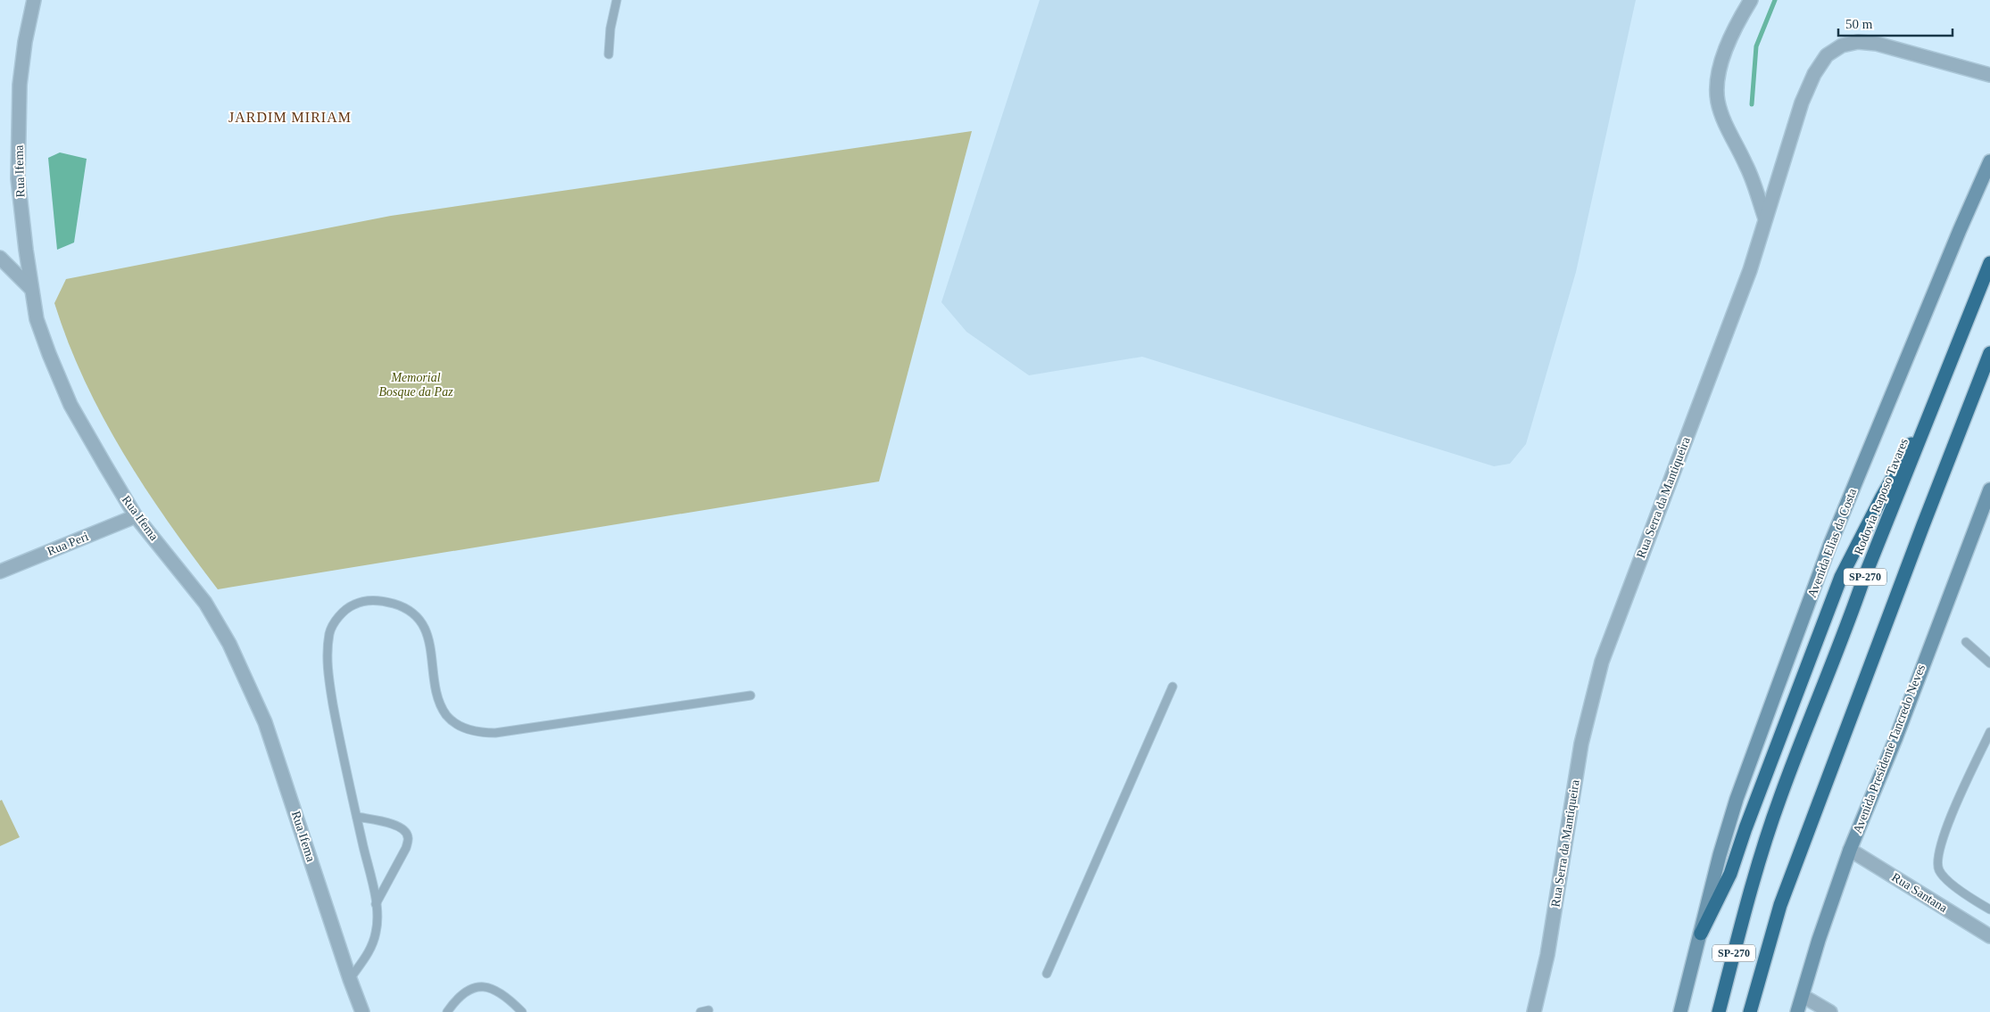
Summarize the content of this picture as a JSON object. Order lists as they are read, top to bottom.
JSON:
{
  "streets": {
    "highway": ["Rodovia Raposo Tavares", "SP-270"],
    "main road": ["Avenida Elias da Costa", "Avenida Presidente Tancredo Neves"],
    "street": [
      "Rua Ifema",
      "Rua Serra da Mantiqueira",
      "Rua Peri",
      "Rua Santana"
    ]
  },
  "crossings": [
    ["Rua Ifema", "Rua Peri"],
    ["Avenida Presidente Tancredo Neves", "Rua Santana"]
  ],
  "districts": ["JARDIM MIRIAM"],
  "parks": ["Memorial Bosque da Paz"],
  "scale_bar": "50 m"
}
